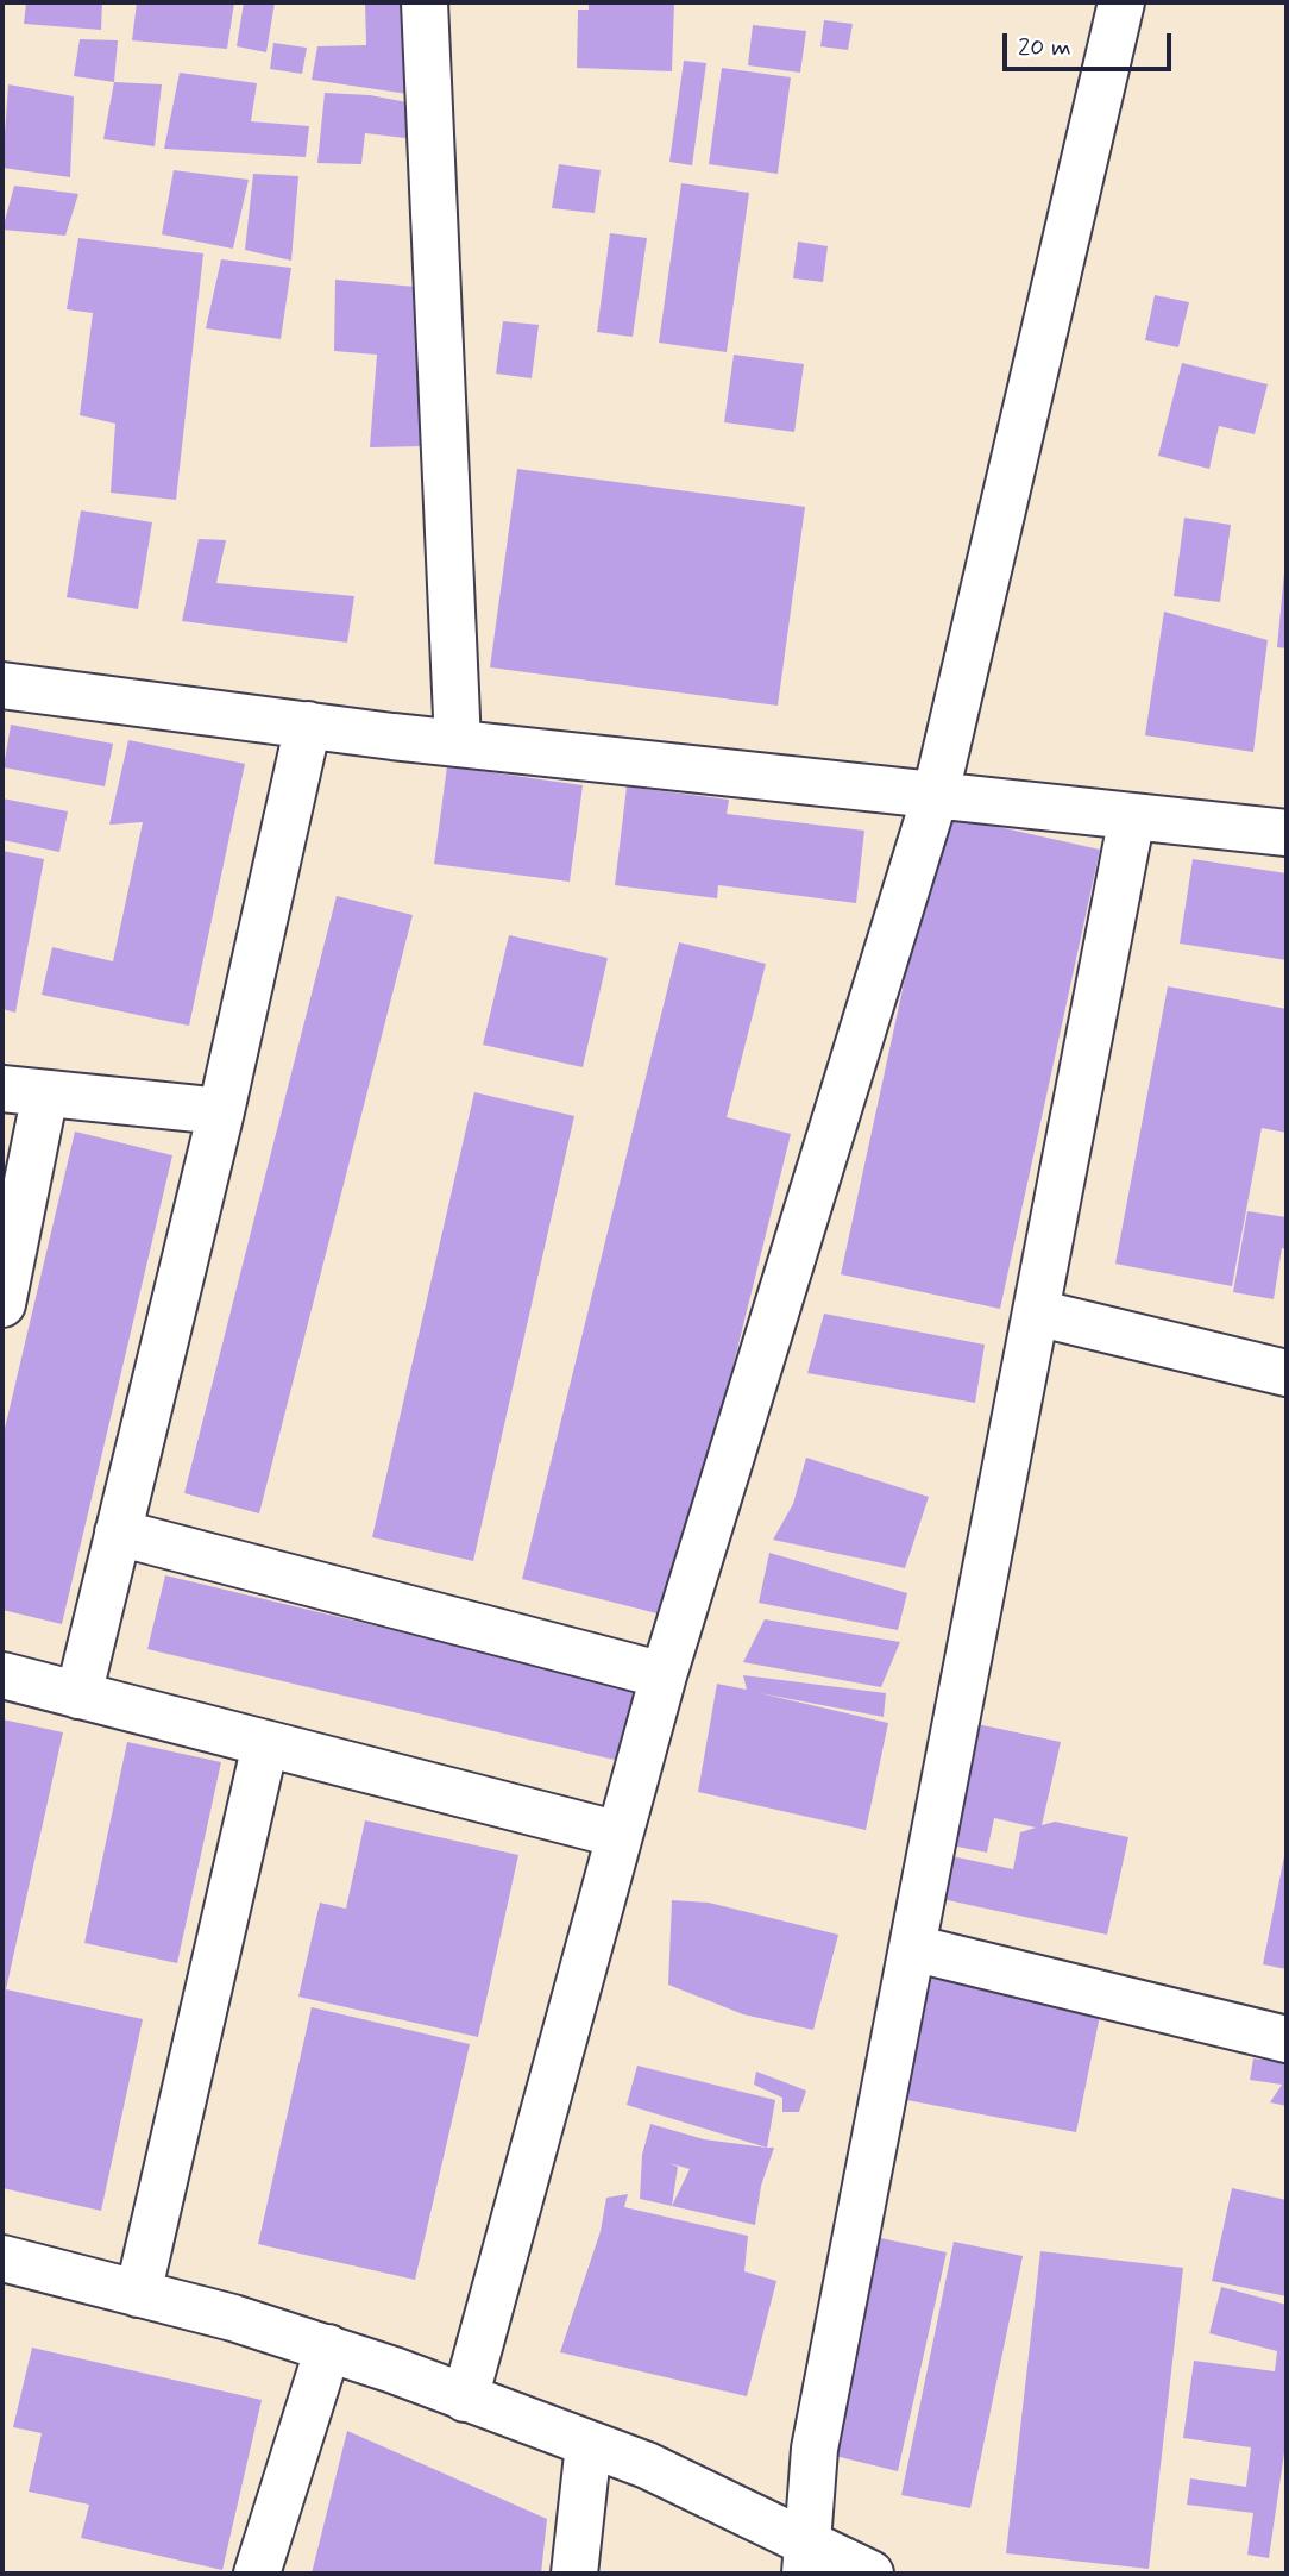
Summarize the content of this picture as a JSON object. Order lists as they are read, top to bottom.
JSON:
{
  "scale_bar": "20 m"
}
